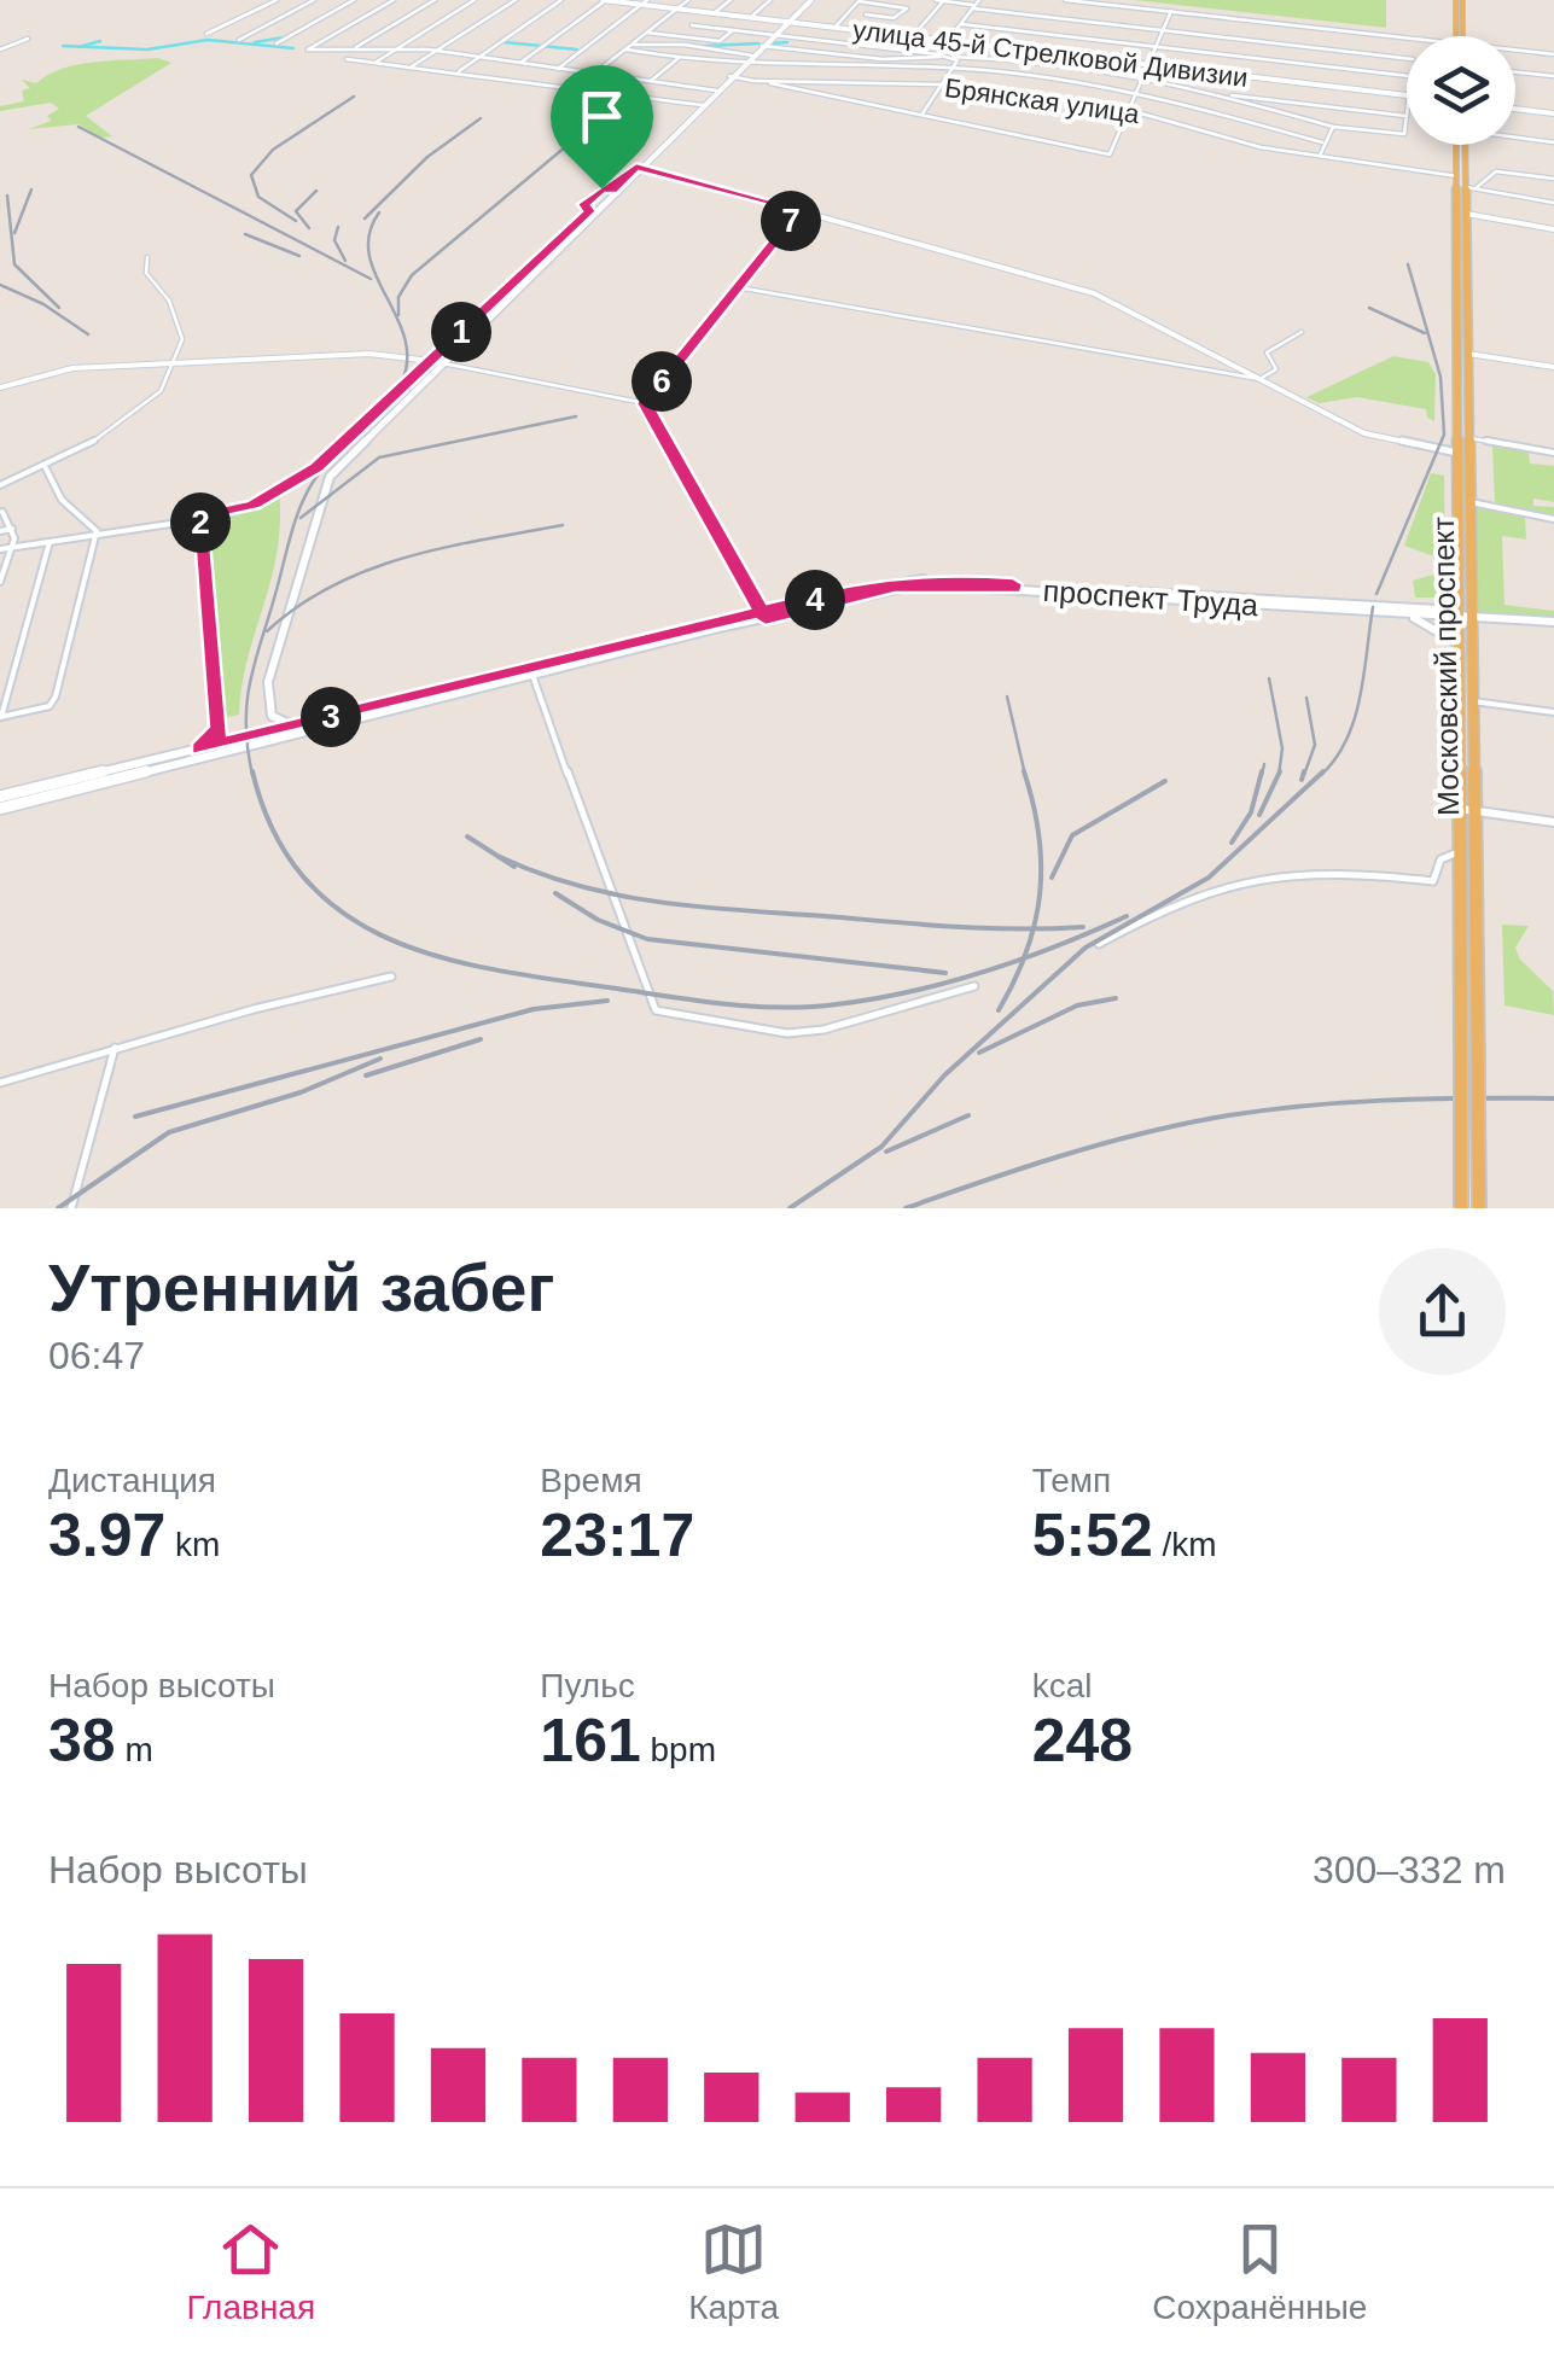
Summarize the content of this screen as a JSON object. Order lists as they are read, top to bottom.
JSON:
{
  "streets": {
    "main road": ["улица 45-й Стрелковой Дивизии", "проспект Труда", "Московский проспект"],
    "street": ["Брянская улица"]
  },
  "crossings": [
    ["Брянская улица", "Московский проспект"],
    ["проспект Труда", "Московский проспект"]
  ],
  "page": {
    "pins": [
      "7",
      "1",
      "6",
      "2",
      "4",
      "3"
    ],
    "heading": ["Утренний забег", "06:47"],
    "stats": [
      ["Дистанция", "3.97 km"],
      ["Время", "23:17"],
      ["Темп", "5:52 /km"],
      ["Набор высоты", "38 m"],
      ["Пульс", "161 bpm"],
      ["kcal", "248"]
    ],
    "chart": ["Набор высоты", "300–332 m"],
    "tabs": ["Главная", "Карта", "Сохранённые"]
  }
}
